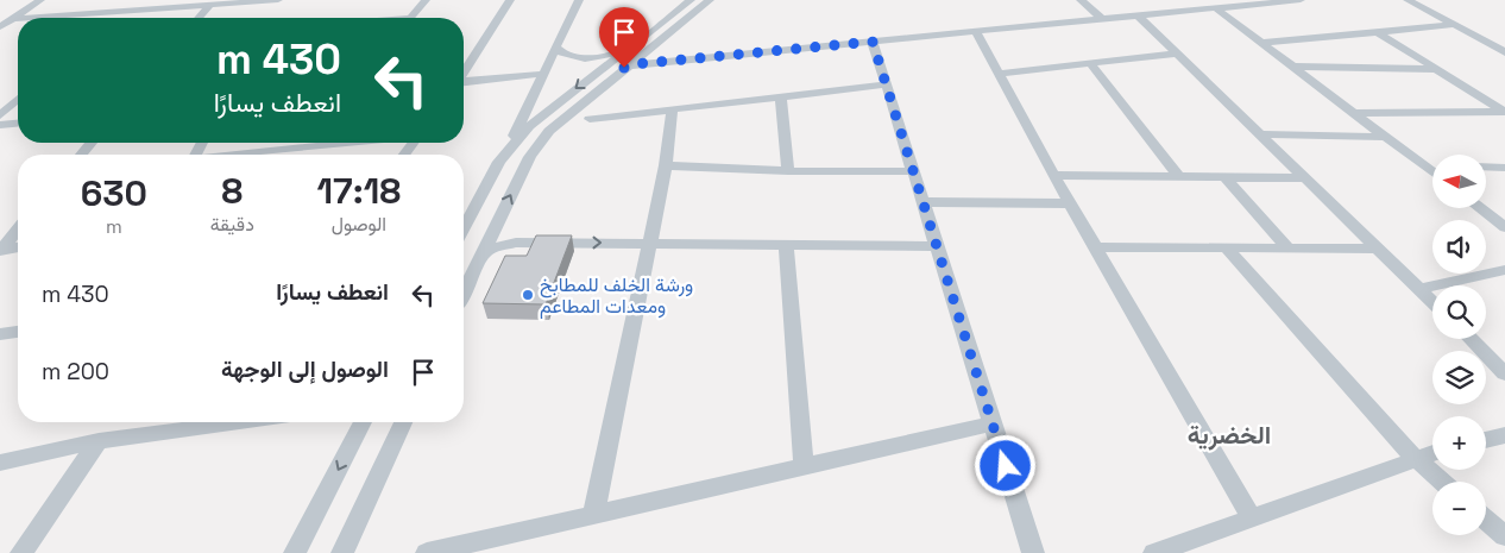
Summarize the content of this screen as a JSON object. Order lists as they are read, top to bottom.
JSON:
{
  "districts": ["الخضرية"],
  "places": ["ورشة الخلف للمطابخ ومعدات المطاعم"],
  "north": "left",
  "page": {
    "turn": ["430 m", "انعطف يسارًا"],
    "map_buttons": ["+", "−"],
    "eta": [
      "17:18",
      "الوصول",
      "8",
      "دقيقة",
      "630",
      "m"
    ],
    "list": [
      {
        "name": "انعطف يسارًا",
        "value": "430 m"
      },
      {
        "name": "الوصول إلى الوجهة",
        "value": "200 m"
      }
    ]
  }
}
